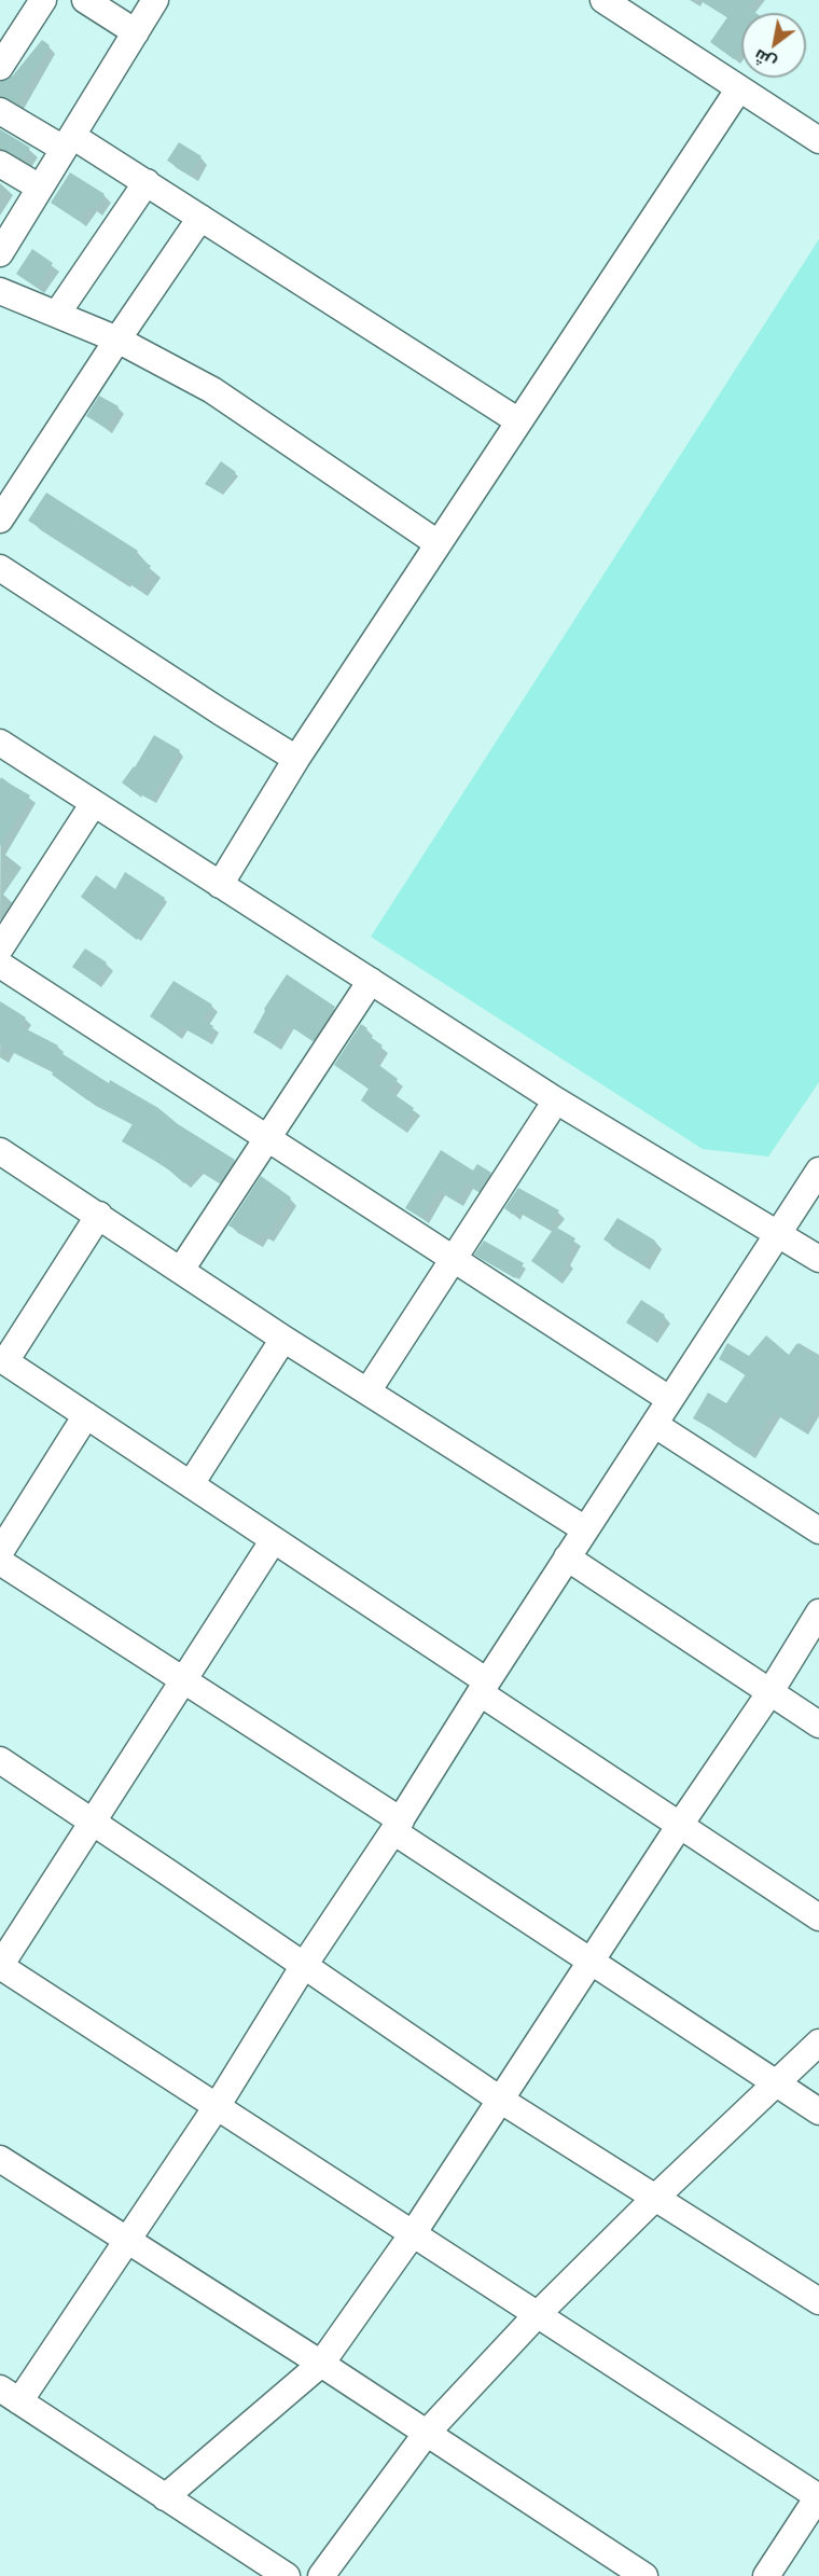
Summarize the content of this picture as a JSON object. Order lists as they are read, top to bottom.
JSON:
{
  "north": "bottom left"
}
